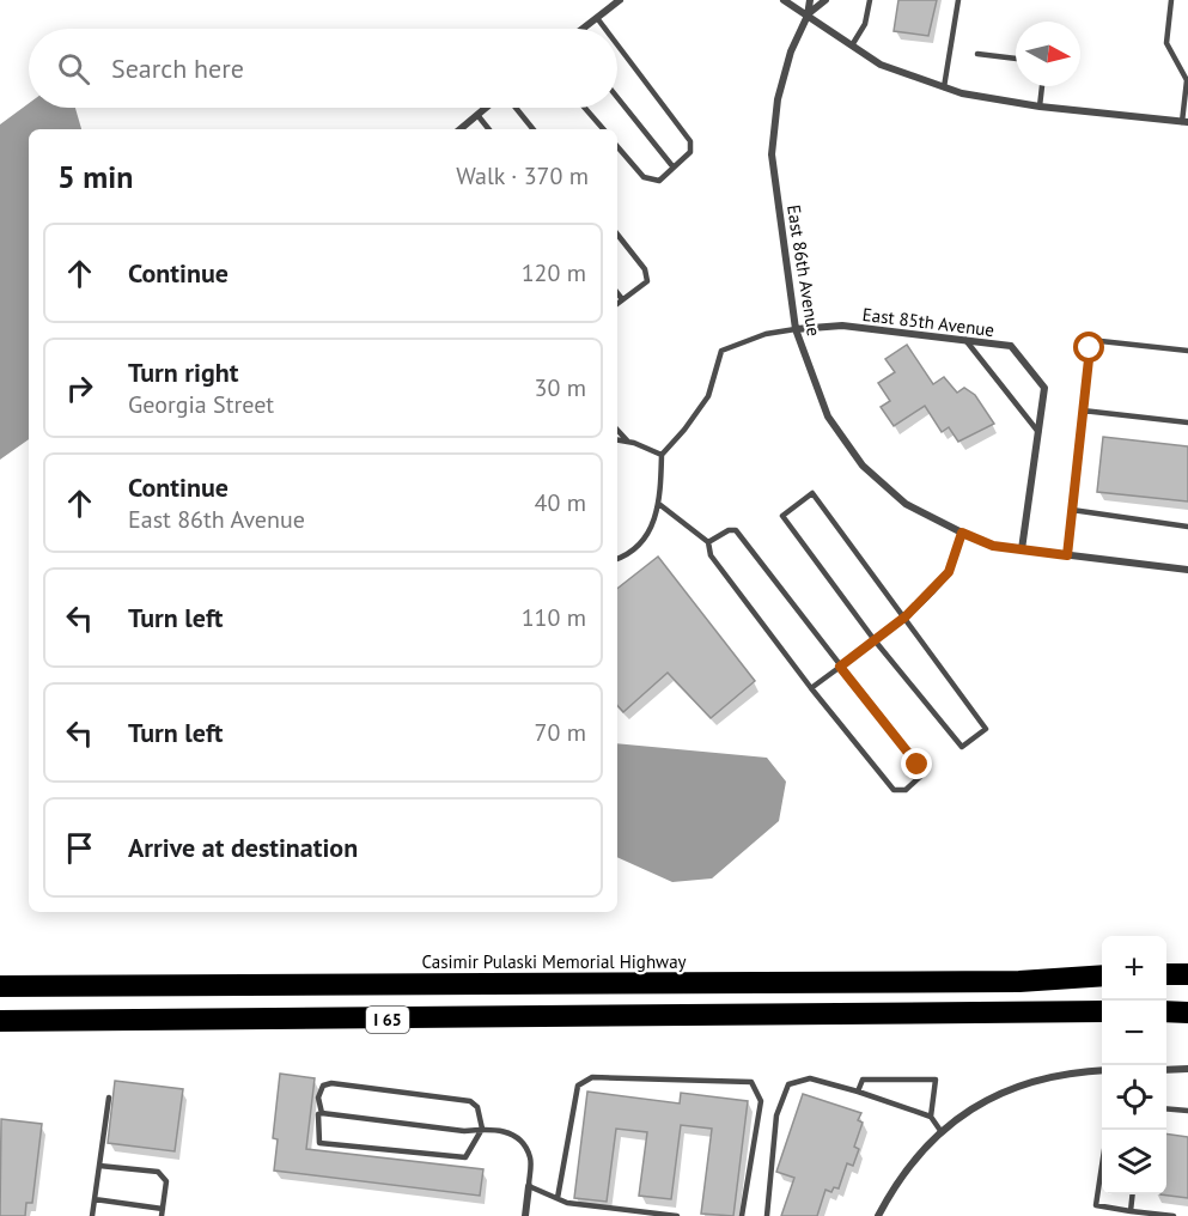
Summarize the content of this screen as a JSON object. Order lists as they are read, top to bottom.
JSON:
{
  "streets": {
    "highway": ["Casimir Pulaski Memorial Highway", "I 65"],
    "street": ["East 86th Avenue", "East 85th Avenue"]
  },
  "crossings": [
    ["East 86th Avenue", "East 85th Avenue"]
  ],
  "north": "right",
  "page": {
    "search": "Search here",
    "heading": ["5 min", "Walk · 370 m"],
    "list": [
      ["Continue", "120 m"],
      ["Turn right", "Georgia Street", "30 m"],
      ["Continue", "East 86th Avenue", "40 m"],
      ["Turn left", "110 m"],
      ["Turn left", "70 m"],
      "Arrive at destination"
    ],
    "map_buttons": ["+", "−"]
  }
}
